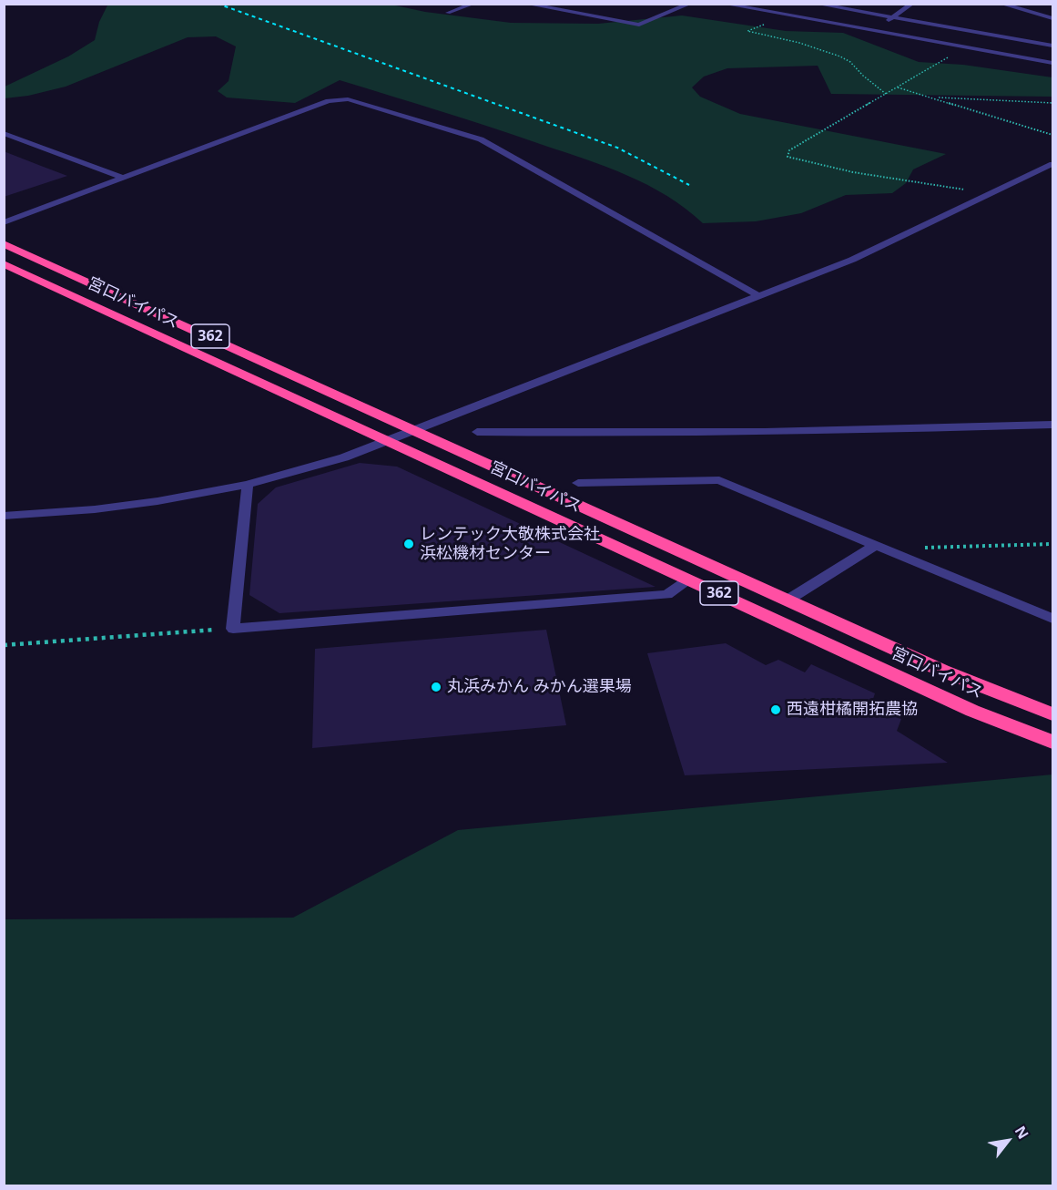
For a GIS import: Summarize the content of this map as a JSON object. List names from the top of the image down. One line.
{"streets":{"highway":["宮口バイパス","362"]},"places":["レンテック大敬株式会社 浜松機材センター","丸浜みかん みかん選果場","西遠柑橘開拓農協"],"north":"top right"}
